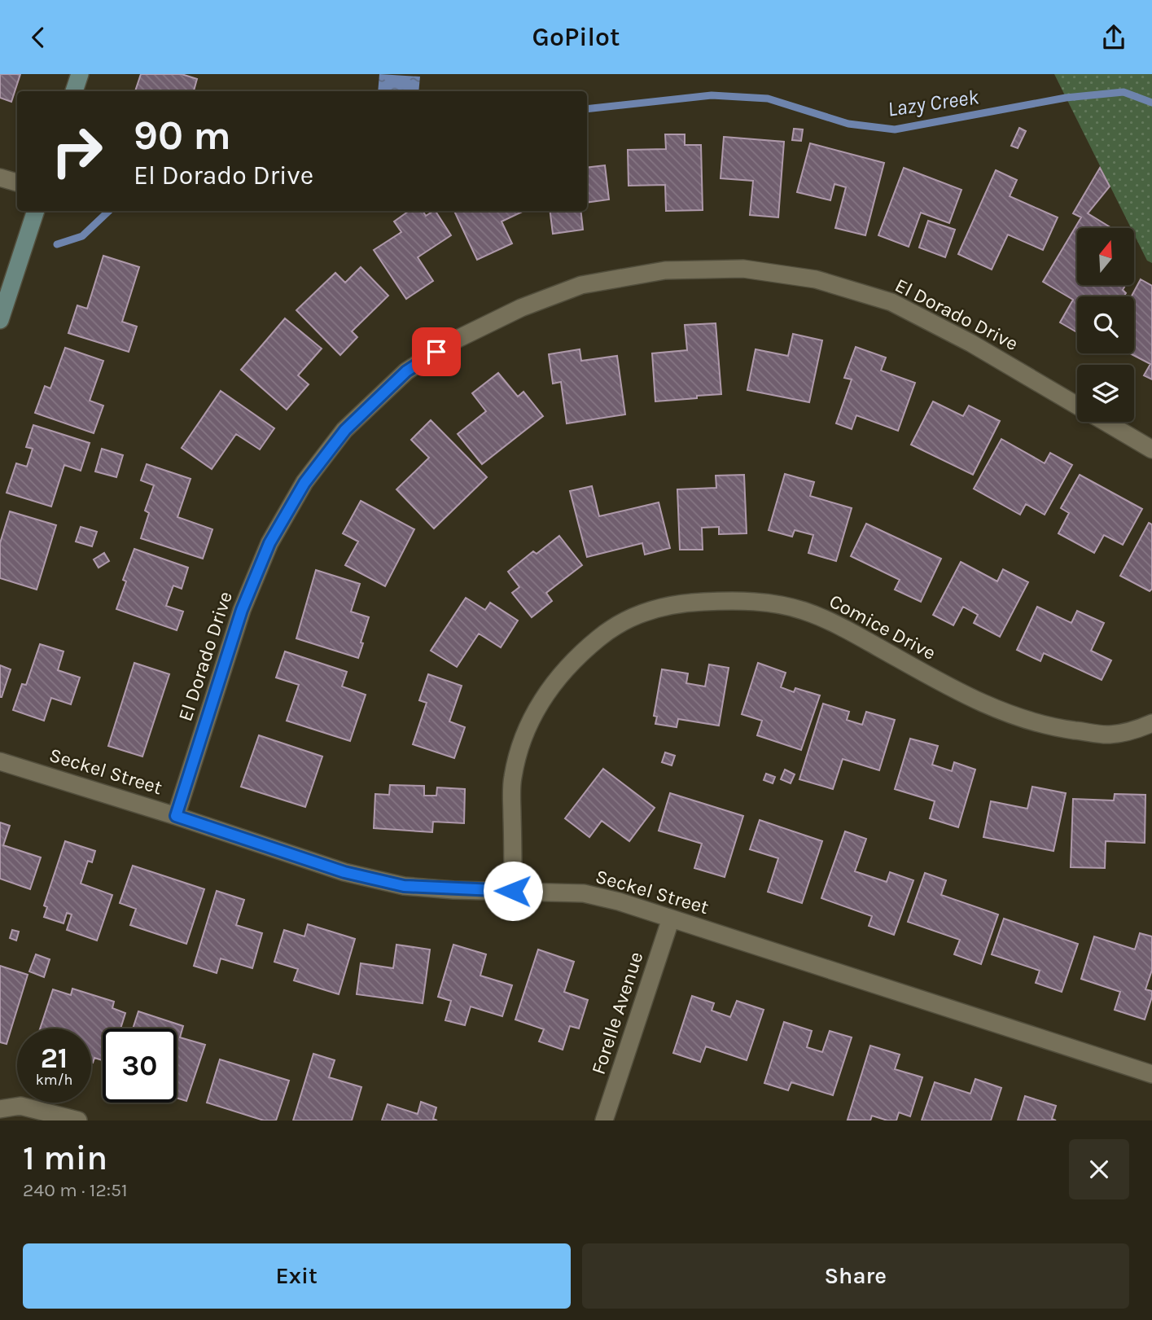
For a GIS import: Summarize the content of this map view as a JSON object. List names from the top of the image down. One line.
{"streets":{"street":["El Dorado Drive","Comice Drive","Seckel Street","Forelle Avenue"]},"crossings":[["El Dorado Drive","Seckel Street"],["Comice Drive","Seckel Street"],["Seckel Street","Forelle Avenue"]],"water":["Lazy Creek"],"north":"top","page":{"header":"GoPilot","turn":["90 m","El Dorado Drive"],"speed":"21 km/h","limit":"30","heading":["1 min","240 m · 12:51"],"buttons":["Exit","Share"]}}
